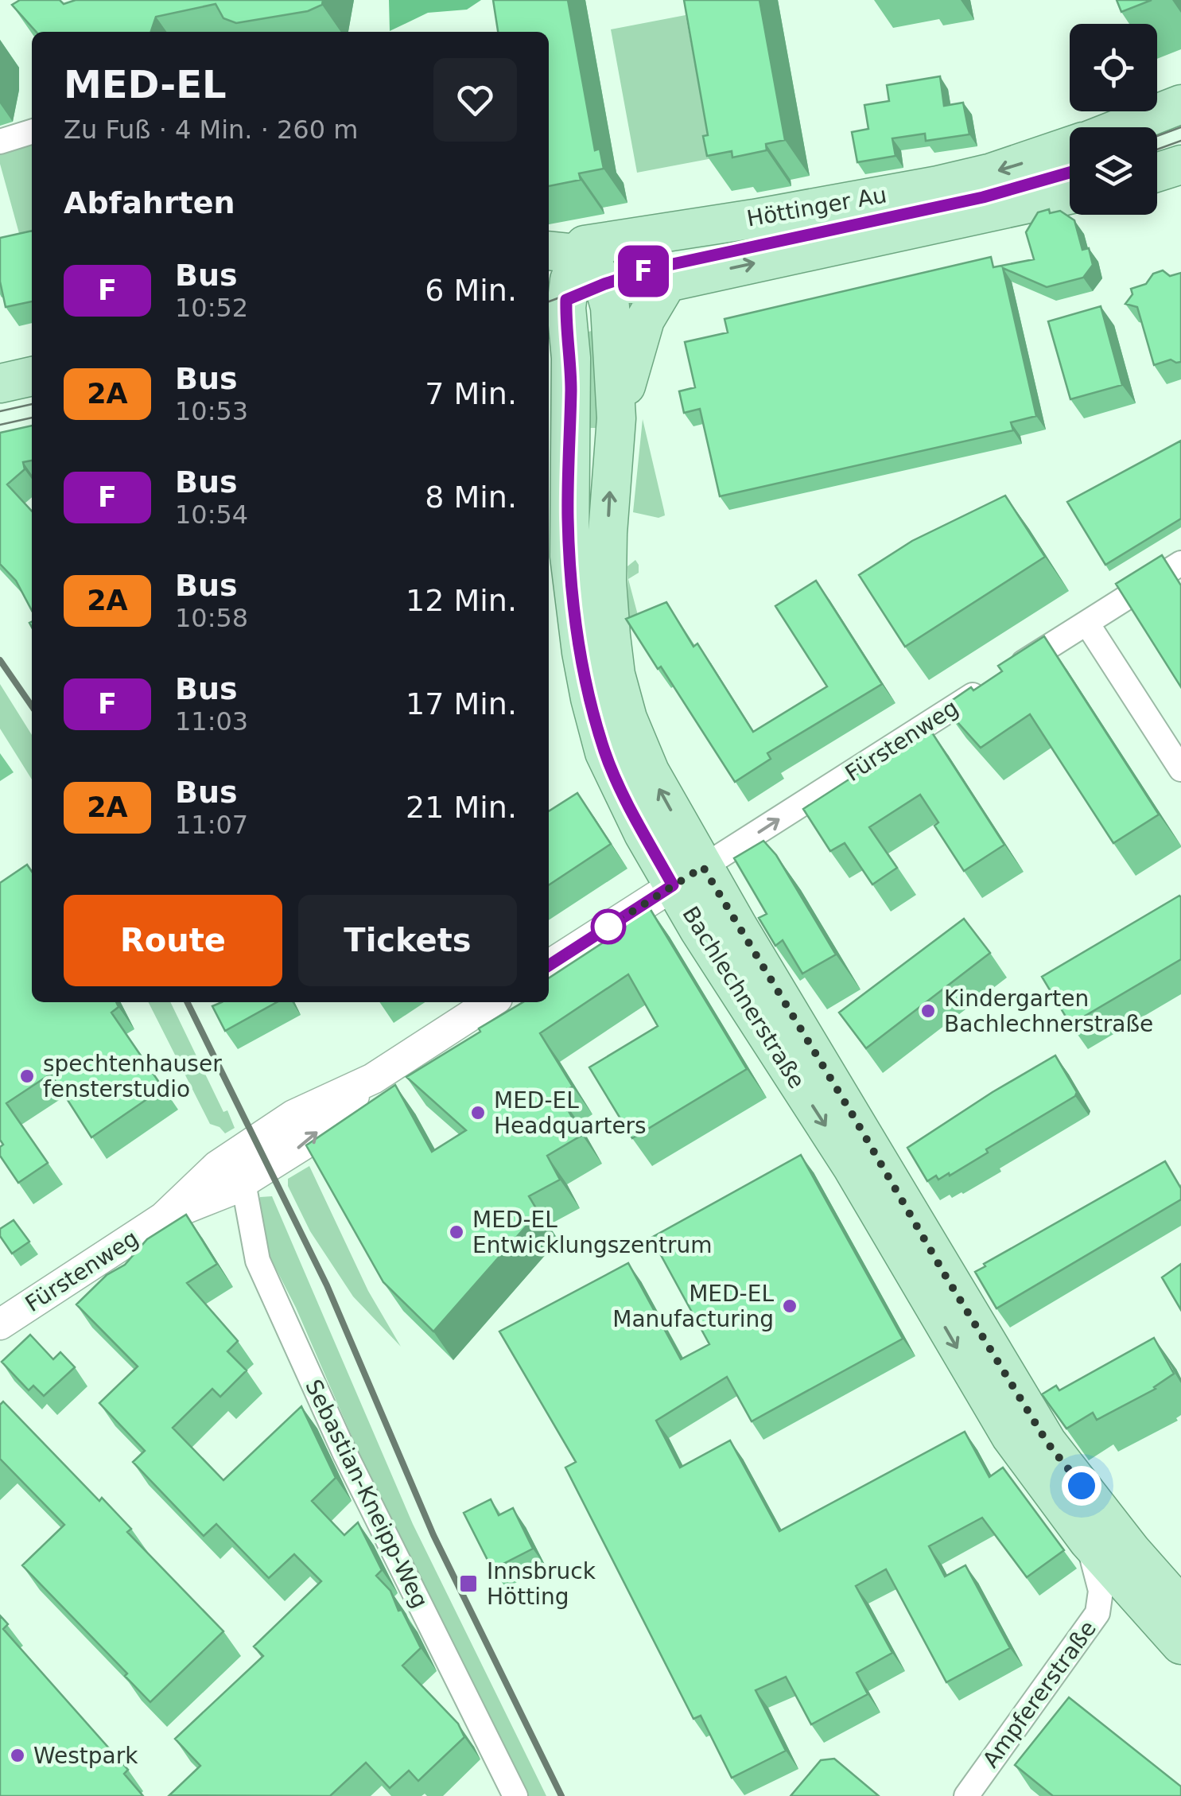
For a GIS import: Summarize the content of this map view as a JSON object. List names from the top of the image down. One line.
{"streets":{"main road":["Höttinger Au","Bachlechnerstraße"],"street":["Fürstenweg","Sebastian-Kneipp-Weg","Ampfererstraße"]},"crossings":[["Höttinger Au","Bachlechnerstraße"],["Fürstenweg","Bachlechnerstraße"],["Fürstenweg","Sebastian-Kneipp-Weg"],["Bachlechnerstraße","Ampfererstraße"]],"one_way":["Fürstenweg"],"places":{"other":["Kindergarten Bachlechnerstraße","spechtenhauser fensterstudio","MED-EL Headquarters","MED-EL Entwicklungszentrum","MED-EL Manufacturing","Westpark"],"transit":["Innsbruck Hötting"]},"lines":["bus line F"],"page":{"on_map":"F","heading":[["MED-EL","Zu Fuß · 4 Min. · 260 m"],"Abfahrten"],"list":[{"mark":"F","name":"Bus","note":"10:52","value":"6 Min."},{"mark":"2A","name":"Bus","note":"10:53","value":"7 Min."},{"mark":"F","name":"Bus","note":"10:54","value":"8 Min."},{"mark":"2A","name":"Bus","note":"10:58","value":"12 Min."},{"mark":"F","name":"Bus","note":"11:03","value":"17 Min."},{"mark":"2A","name":"Bus","note":"11:07","value":"21 Min."}],"buttons":["Route","Tickets"]}}
